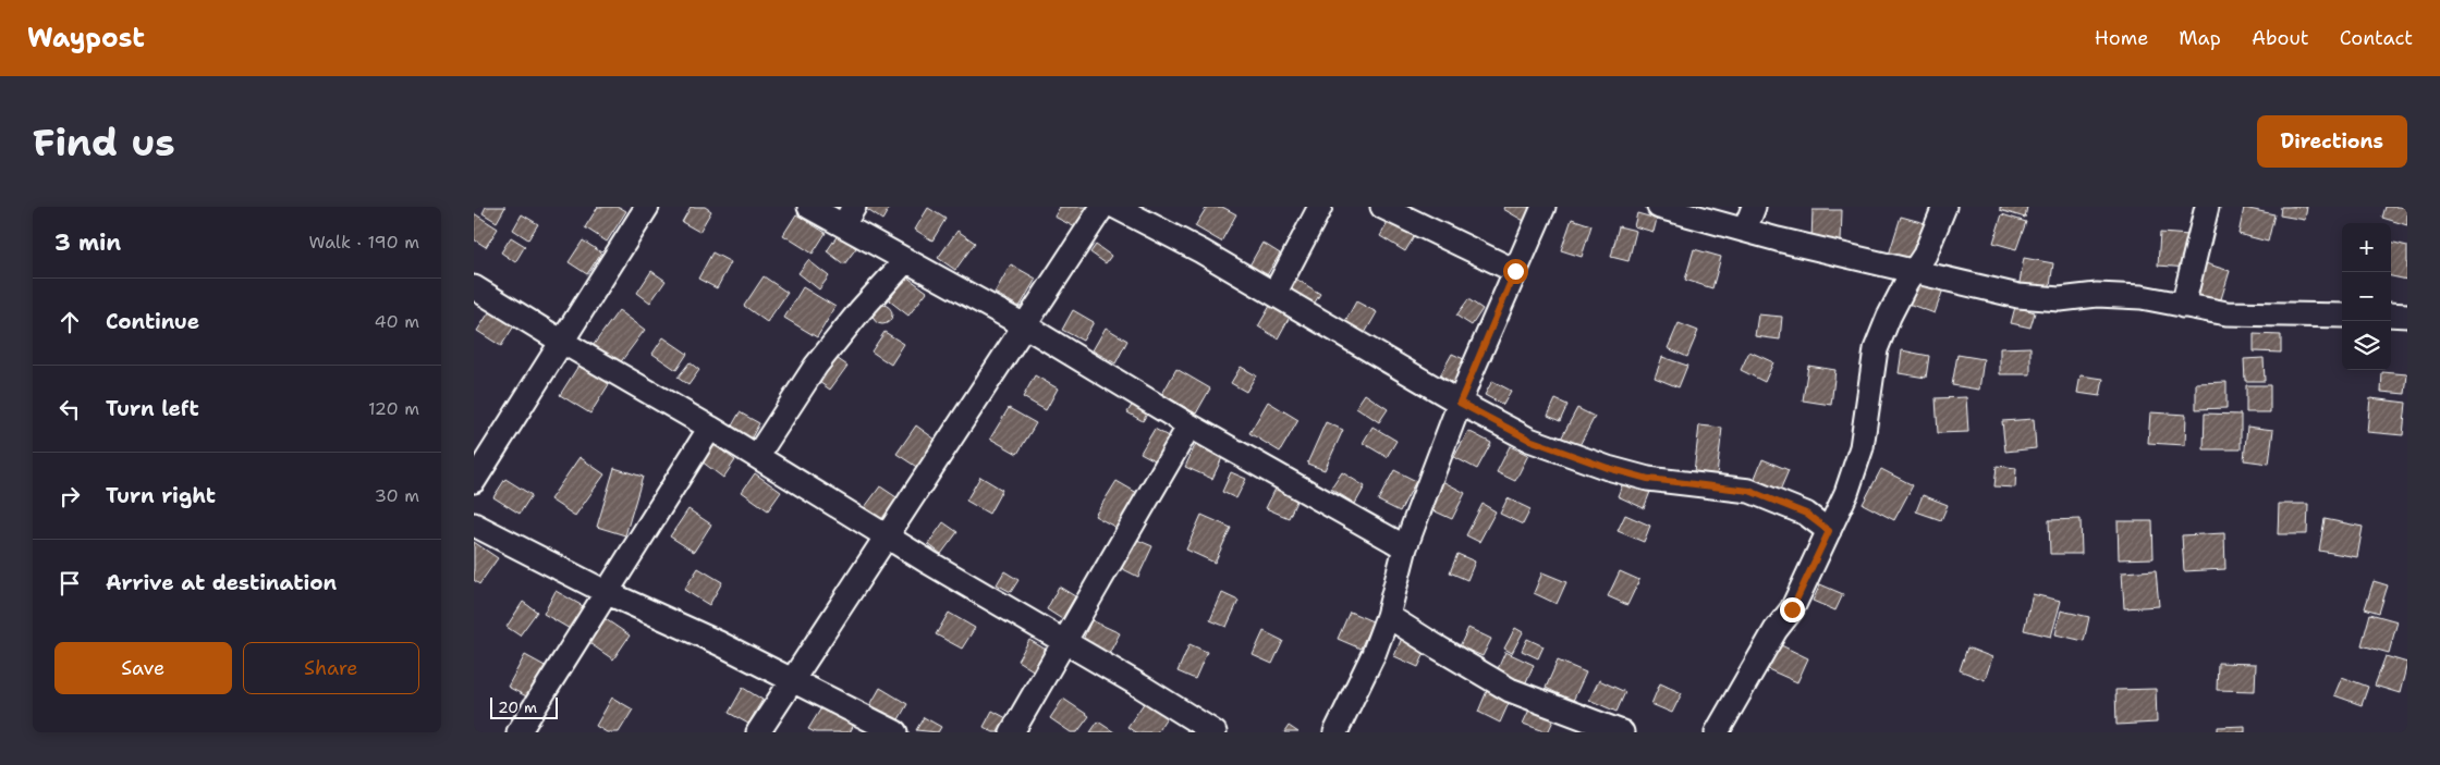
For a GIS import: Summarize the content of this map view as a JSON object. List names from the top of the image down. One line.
{"scale_bar":"20 m","page":{"header":"Waypost","nav":["Home","Map","About","Contact"],"buttons":["Directions",["Save","Share"]],"title":"Find us","heading":["3 min","Walk · 190 m"],"map_buttons":["+","−"],"list":[["Continue","40 m"],["Turn left","120 m"],["Turn right","30 m"],"Arrive at destination"],"scale":"20 m"}}
